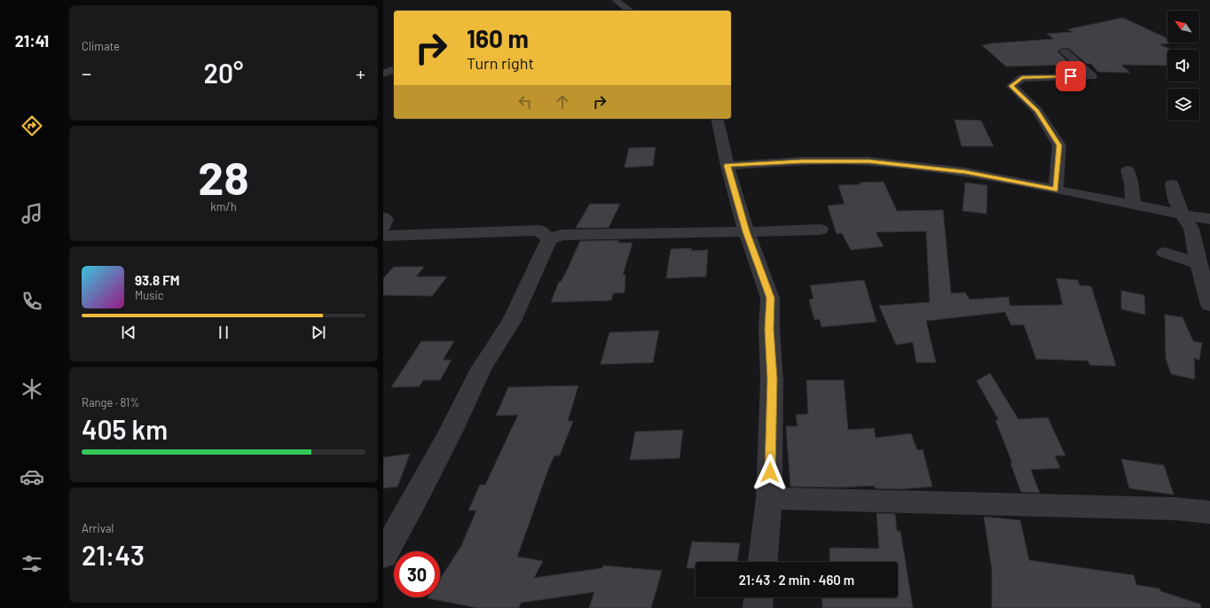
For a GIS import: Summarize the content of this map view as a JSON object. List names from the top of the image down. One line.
{"north":"top left","page":{"tabs":"21:41","tile":["Climate",["28","km/h"],["Range · 81%","405 km"],["Arrival","21:43"]],"turn":["160 m","Turn right"],"heat":["−","20°","+"],"song":["93.8 FM","Music"],"limit":"30","trip":"21:43 · 2 min · 460 m"}}
